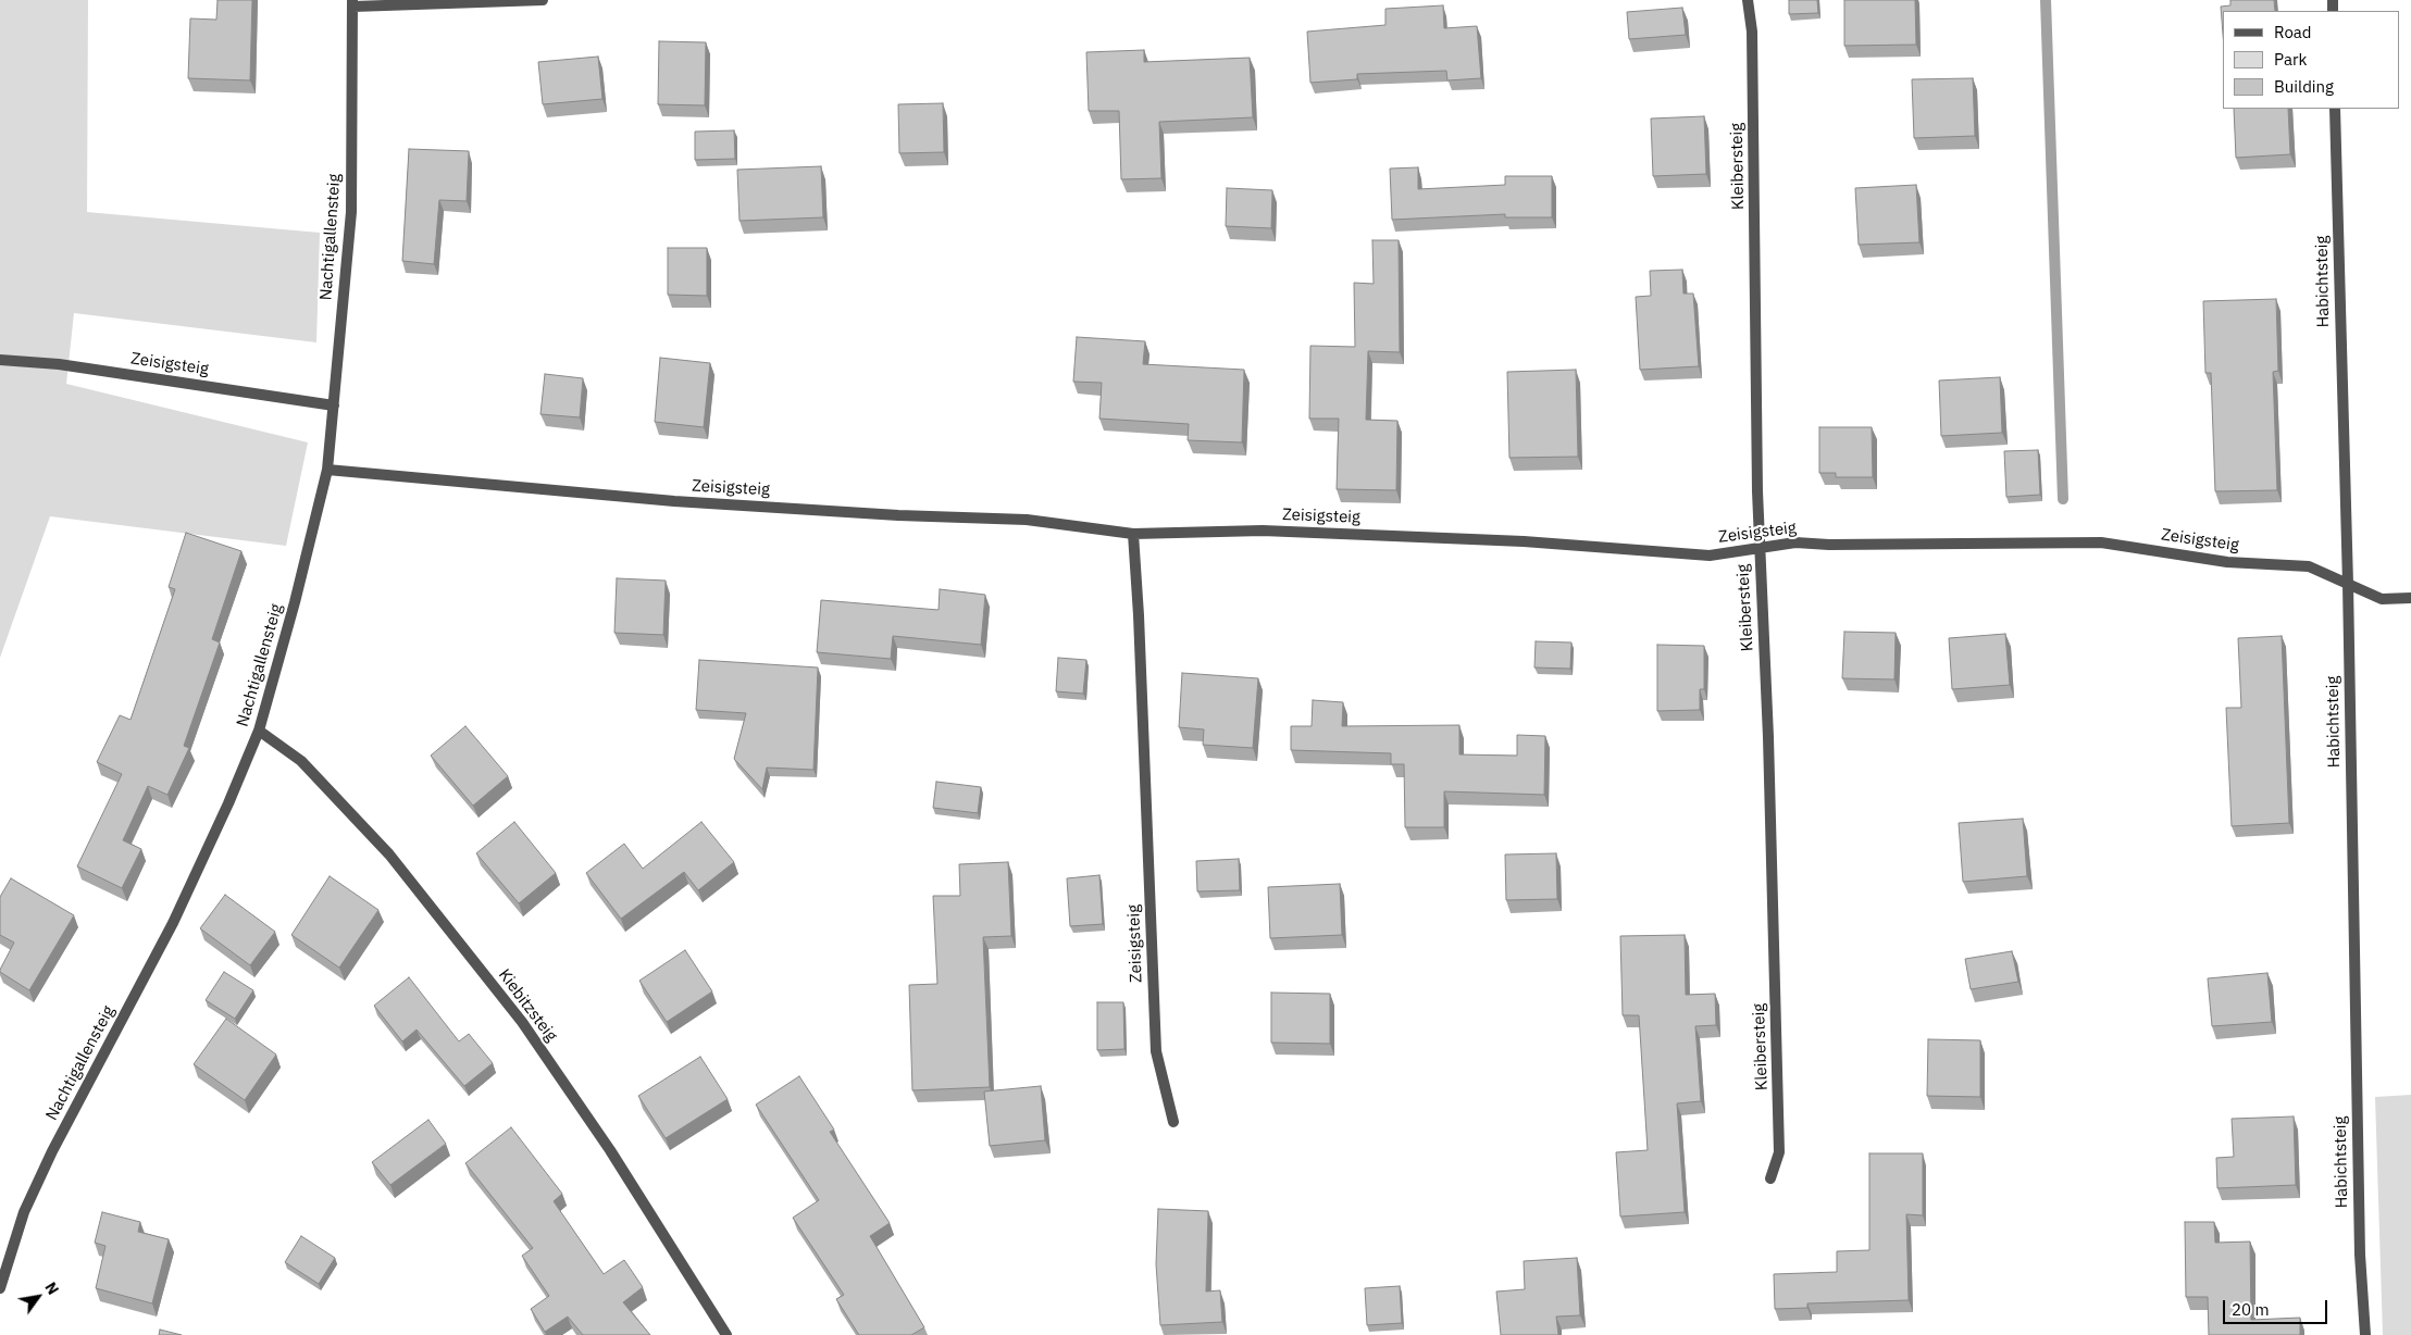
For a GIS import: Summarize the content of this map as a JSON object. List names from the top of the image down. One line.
{"streets":{"street":["Kleibersteig","Nachtigallensteig","Habichtsteig","Zeisigsteig","Kiebitzsteig"]},"crossings":[["Kleibersteig","Zeisigsteig"],["Nachtigallensteig","Zeisigsteig"],["Nachtigallensteig","Kiebitzsteig"],["Habichtsteig","Zeisigsteig"]],"legend":["Road","Park","Building"],"scale_bar":"20 m","north":"top right"}
